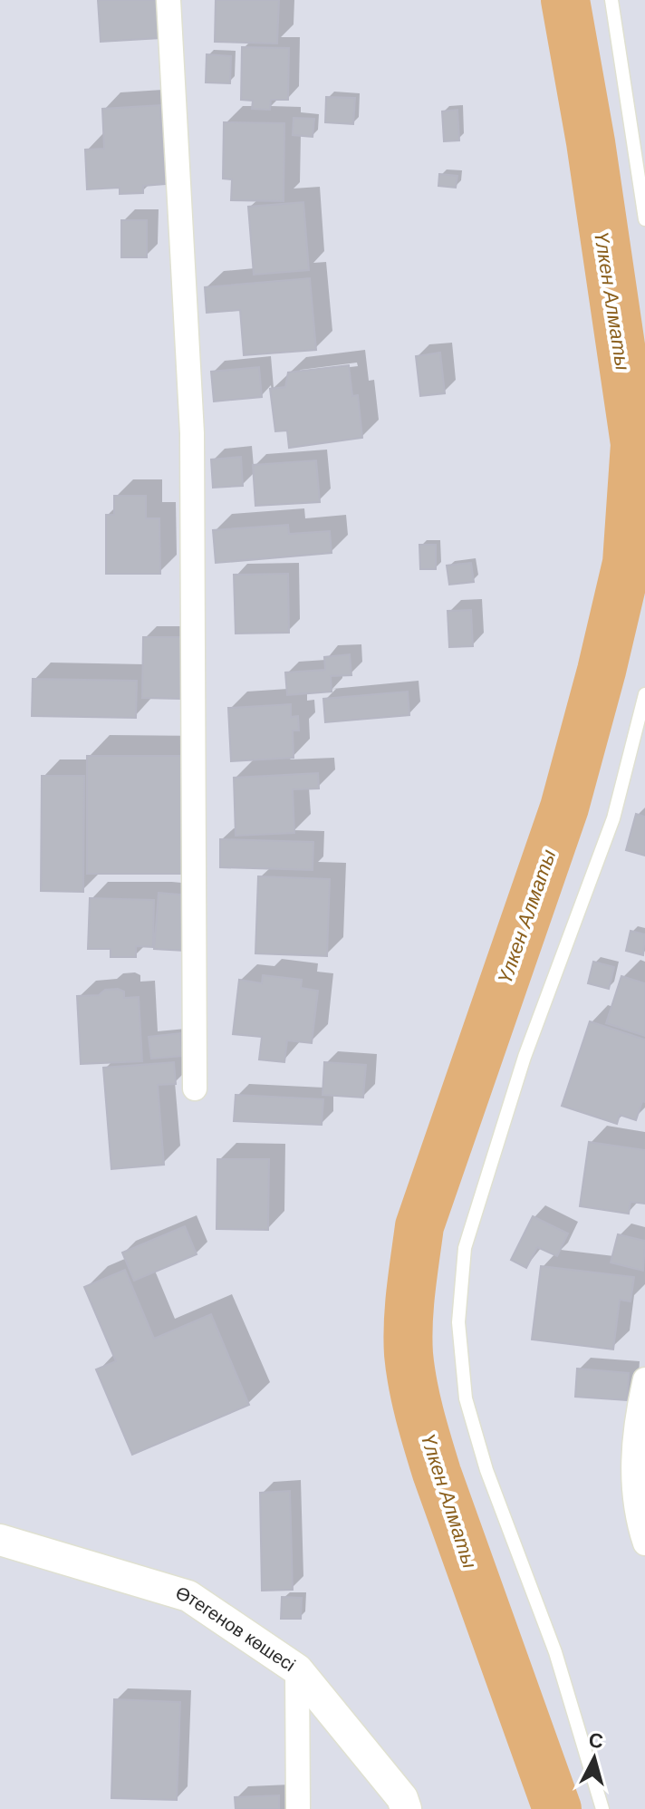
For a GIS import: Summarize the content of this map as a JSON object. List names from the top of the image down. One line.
{"streets":{"street":["Өтегенов көшесі"]},"water":["Үлкен Алматы"],"north":"top"}
